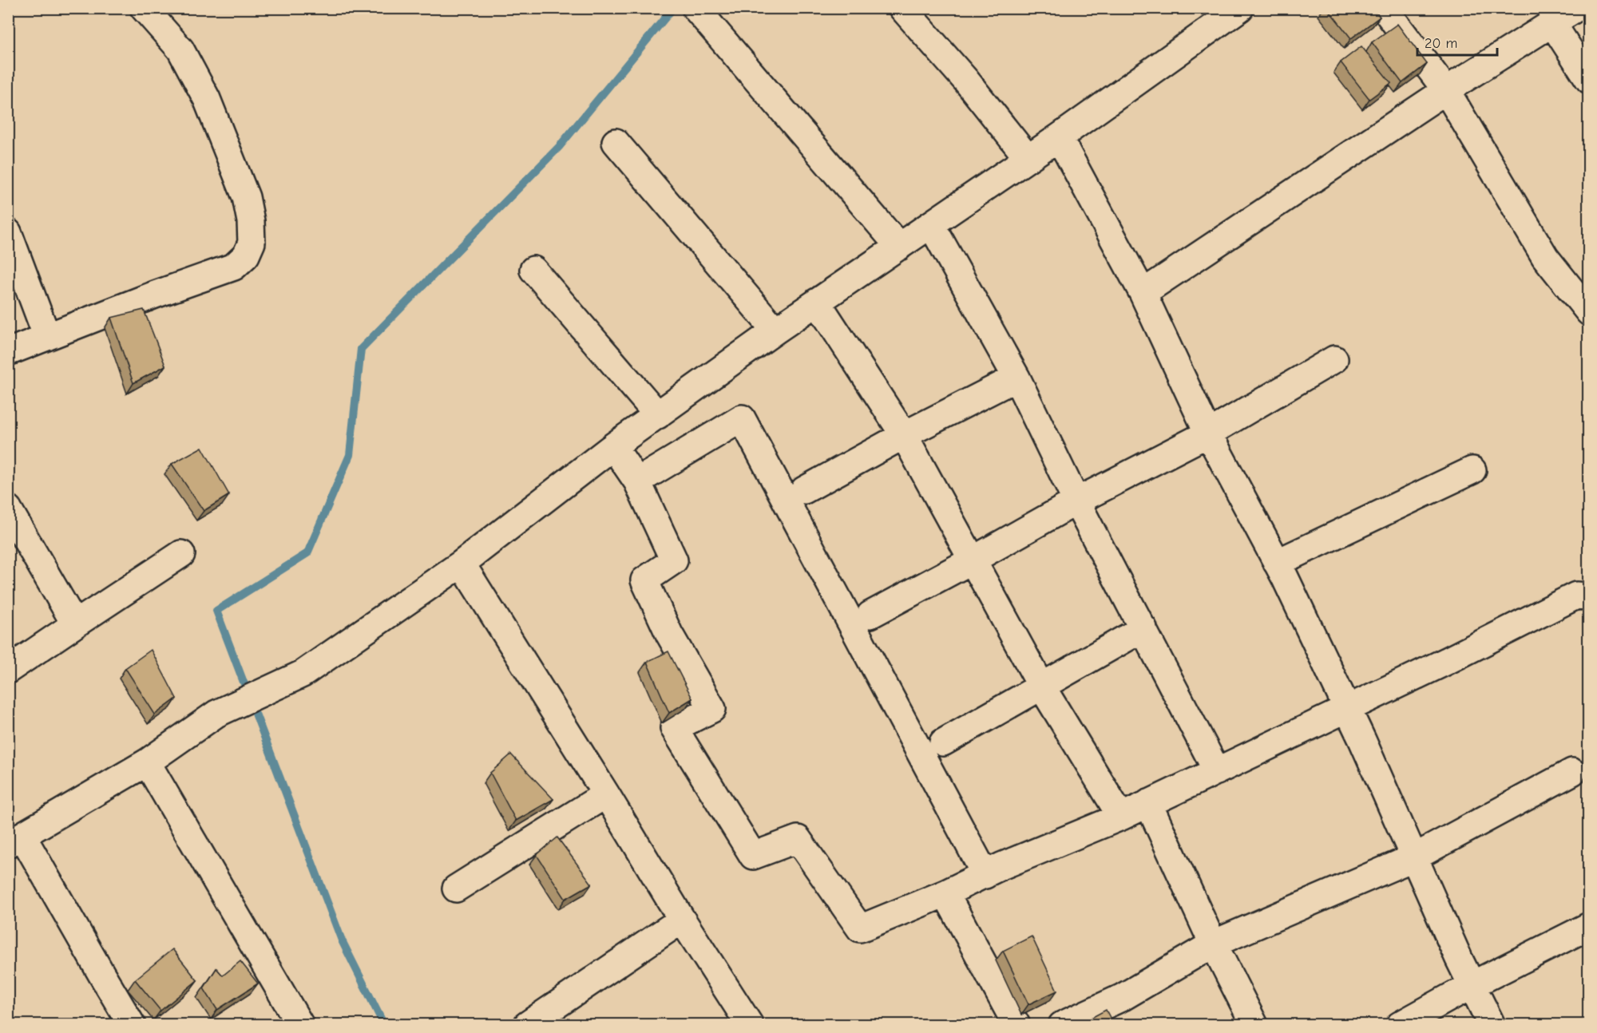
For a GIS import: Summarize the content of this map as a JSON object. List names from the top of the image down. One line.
{"scale_bar":"20 m"}
